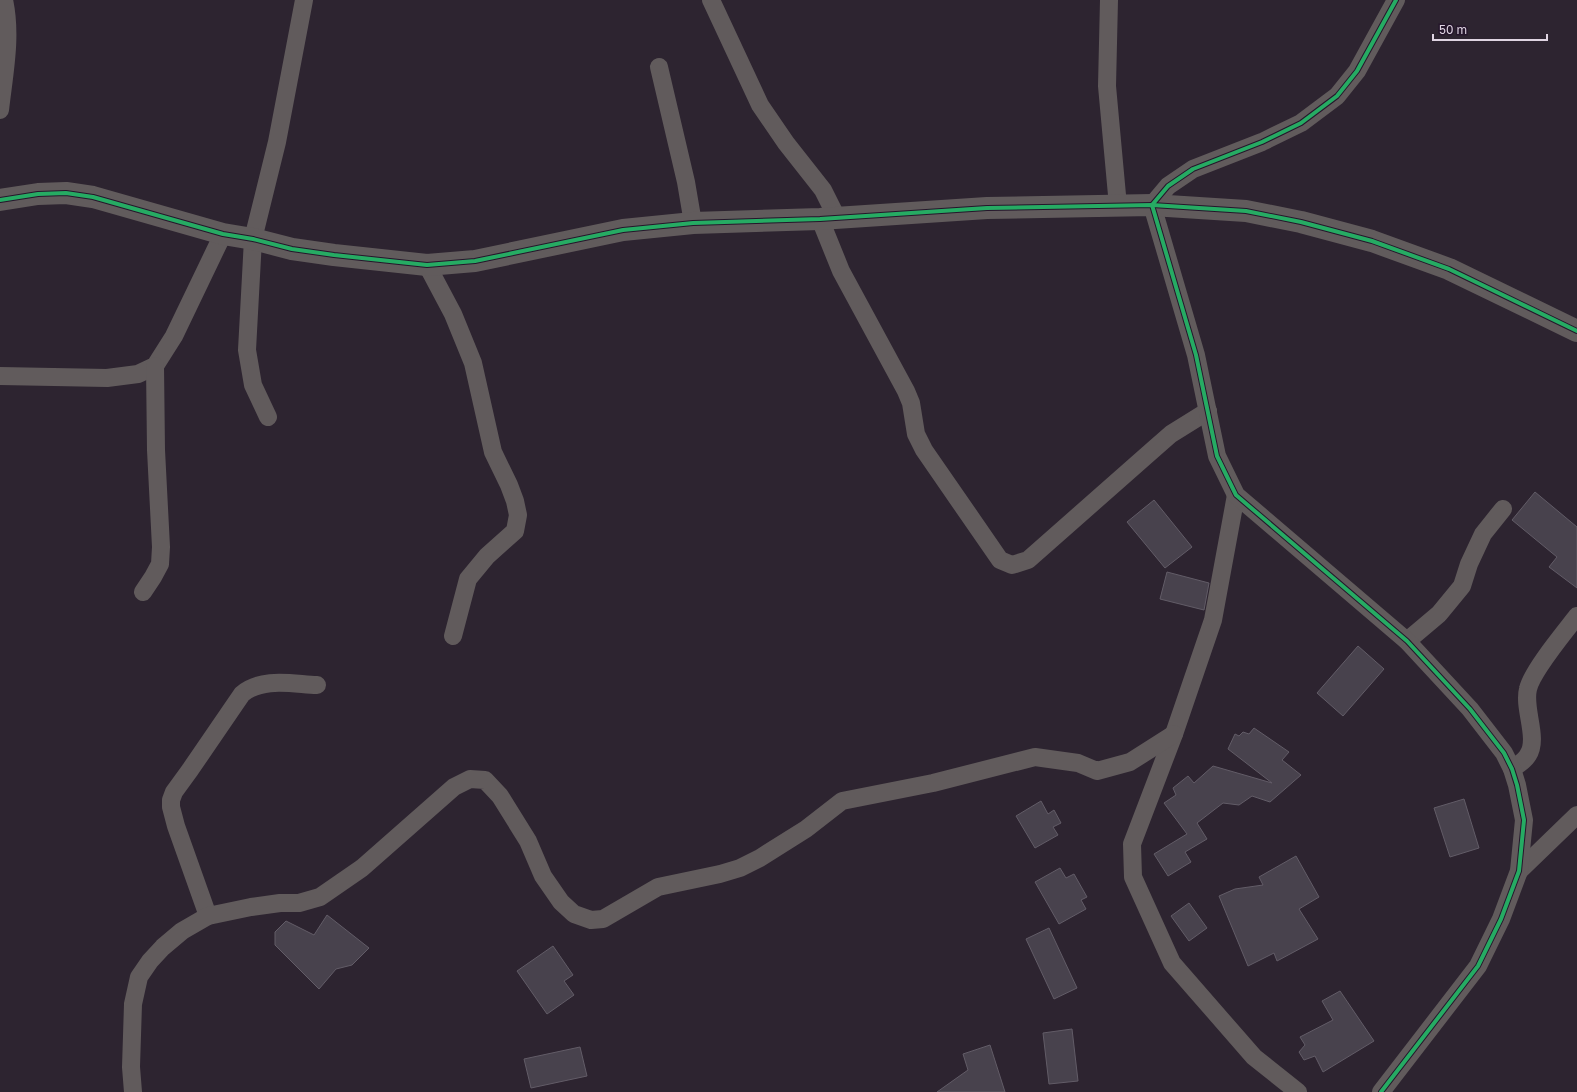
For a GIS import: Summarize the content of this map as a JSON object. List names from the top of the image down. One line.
{"scale_bar":"50 m"}
